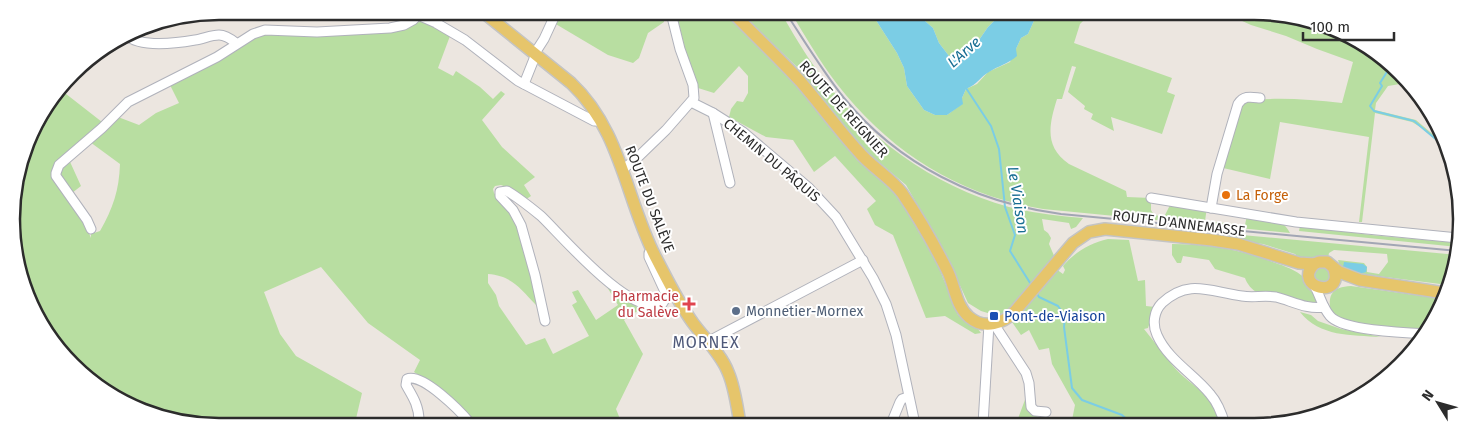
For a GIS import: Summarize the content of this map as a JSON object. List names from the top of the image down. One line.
{"streets":{"main road":["ROUTE DE REIGNIER","ROUTE DU SALÈVE","ROUTE D'ANNEMASSE"],"street":["CHEMIN DU PÂQUIS"]},"crossings":[["ROUTE DE REIGNIER","ROUTE D'ANNEMASSE"]],"districts":["MORNEX"],"water":["L'Arve","Le Viaison"],"places":{"other":["La Forge","Monnetier-Mornex"],"health":["Pharmacie du Salève"],"transit":["Pont-de-Viaison"]},"scale_bar":"100 m","north":"top left"}
